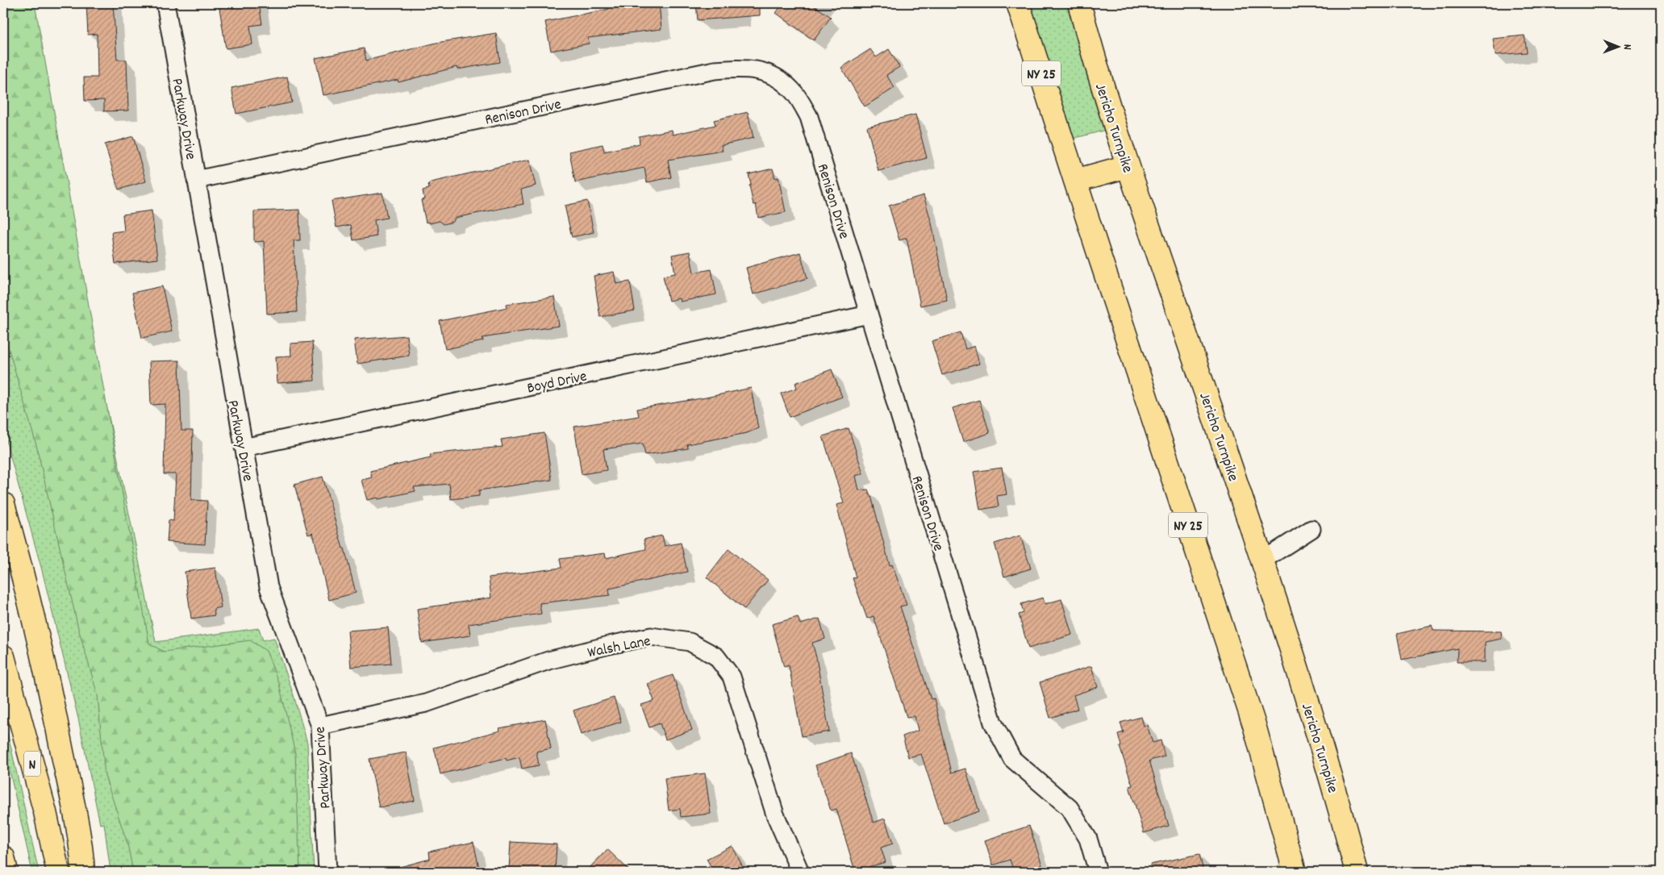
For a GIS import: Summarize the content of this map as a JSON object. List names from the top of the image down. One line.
{"streets":{"main road":["NY 25","Jericho Turnpike","N"],"street":["Renison Drive","Parkway Drive","Boyd Drive","Walsh Lane"]},"crossings":[["Renison Drive","Parkway Drive"],["Renison Drive","Boyd Drive"],["Parkway Drive","Boyd Drive"],["Parkway Drive","Walsh Lane"]],"north":"right"}
